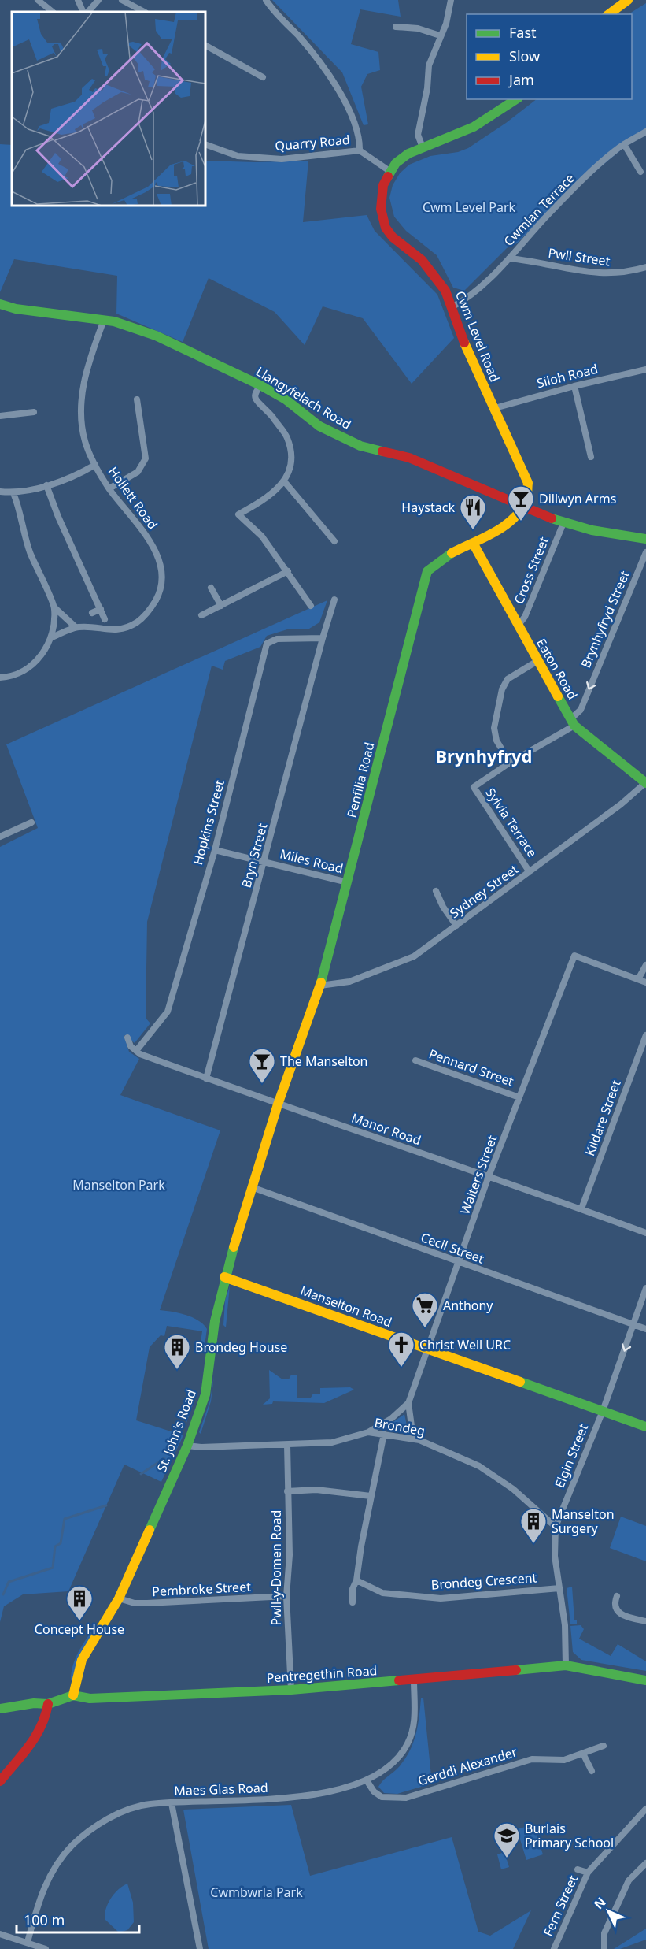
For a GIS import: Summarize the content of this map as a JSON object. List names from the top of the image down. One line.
{"streets":{"street":["Quarry Road","Cwmlan Terrace","Pwll Street","Cwm Level Road","Siloh Road","Llangyfelach Road","Hollett Road","Cross Street","Brynhyfryd Street","Eaton Road","Penfilia Road","Hopkins Street","Sylvia Terrace","Bryn Street","Miles Road","Sydney Street","Pennard Street","Kildare Street","Manor Road","Walters Street","Cecil Street","Manselton Road","Brondeg","St. John's Road","Elgin Street","Pwll-y-Domen Road","Brondeg Crescent","Pembroke Street","Pentregethin Road","Gerddi Alexander","Maes Glas Road","Fern Street"]},"crossings":[["Quarry Road","Cwm Level Road"],["Cwmlan Terrace","Pwll Street"],["Cwmlan Terrace","Cwm Level Road"],["Cwm Level Road","Siloh Road"],["Cwm Level Road","Llangyfelach Road"],["Cwm Level Road","Penfilia Road"],["Llangyfelach Road","Hollett Road"],["Llangyfelach Road","Cross Street"],["Llangyfelach Road","Penfilia Road"],["Cross Street","Eaton Road"],["Brynhyfryd Street","Eaton Road"],["Eaton Road","Penfilia Road"],["Eaton Road","Sydney Street"],["Penfilia Road","Miles Road"],["Penfilia Road","Sydney Street"],["Penfilia Road","Manor Road"],["Penfilia Road","St. John's Road"],["Hopkins Street","Bryn Street"],["Hopkins Street","Miles Road"],["Hopkins Street","Manor Road"],["Sylvia Terrace","Sydney Street"],["Bryn Street","Miles Road"],["Bryn Street","Manor Road"],["Pennard Street","Walters Street"],["Kildare Street","Manor Road"],["Manor Road","Walters Street"],["Manor Road","St. John's Road"],["Walters Street","Cecil Street"],["Walters Street","Manselton Road"],["Walters Street","Brondeg"],["Cecil Street","St. John's Road"],["Cecil Street","Elgin Street"],["Manselton Road","St. John's Road"],["Manselton Road","Elgin Street"],["Brondeg","St. John's Road"],["Brondeg","Elgin Street"],["Brondeg","Pwll-y-Domen Road"],["St. John's Road","Pembroke Street"],["St. John's Road","Pentregethin Road"],["Elgin Street","Brondeg Crescent"],["Elgin Street","Pentregethin Road"],["Pwll-y-Domen Road","Pembroke Street"],["Pwll-y-Domen Road","Pentregethin Road"],["Pentregethin Road","Maes Glas Road"],["Gerddi Alexander","Maes Glas Road"]],"one_way":["Brynhyfryd Street"],"districts":["Brynhyfryd"],"parks":["Cwm Level Park","Manselton Park","Cwmbwrla Park"],"places":{"bar":["Dillwyn Arms","The Manselton"],"restaurant":["Haystack"],"supermarket":["Anthony"],"church":["Christ Well URC"],"building":["Brondeg House","Manselton Surgery","Concept House"],"school or university":["Burlais Primary School"]},"legend":["Fast","Slow","Jam"],"scale_bar":"100 m","north":"top left"}
